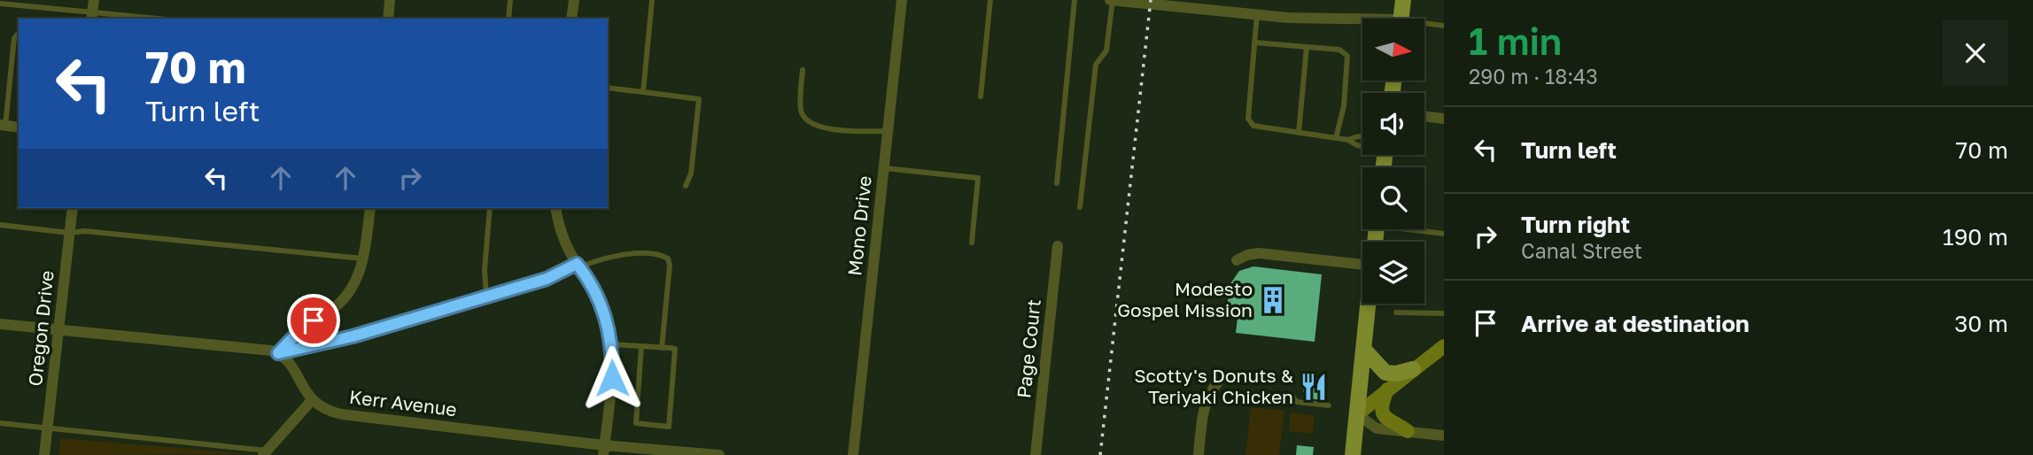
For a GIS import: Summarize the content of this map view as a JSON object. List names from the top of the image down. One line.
{"streets":{"street":["Mono Drive","Oregon Drive","Page Court","Kerr Avenue"]},"places":{"building":["Modesto Gospel Mission"],"restaurant":["Scotty's Donuts & Teriyaki Chicken"]},"north":"right","page":{"heading":["1 min","290 m · 18:43"],"turn":["70 m","Turn left"],"list":[{"name":"Turn left","value":"70 m"},{"name":"Turn right","note":"Canal Street","value":"190 m"},{"name":"Arrive at destination","value":"30 m"}]}}
